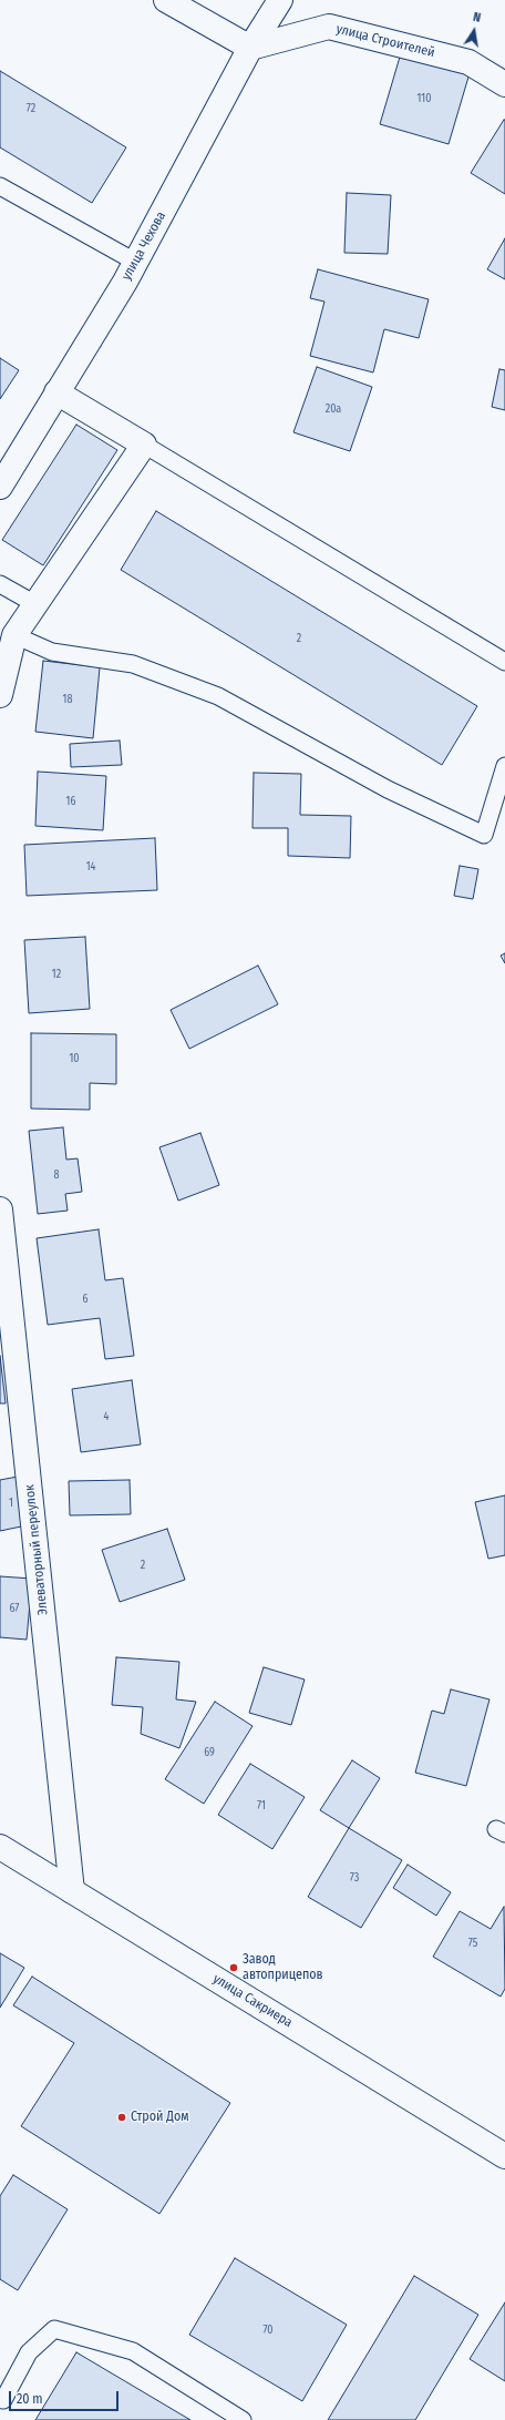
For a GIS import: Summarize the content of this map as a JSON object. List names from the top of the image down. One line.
{"streets":{"street":["улица Строителей","улица Чехова","Элеваторный переулок","улица Сакриера"]},"crossings":[["улица Строителей","улица Чехова"],["Элеваторный переулок","улица Сакриера"]],"places":["Завод автоприцепов","Строй Дом"],"house_numbers":["110","72","20а","2","18","16","14","12","10","8","6","4","1","2","67","69","71","73","75","70"],"scale_bar":"20 m","north":"top"}
